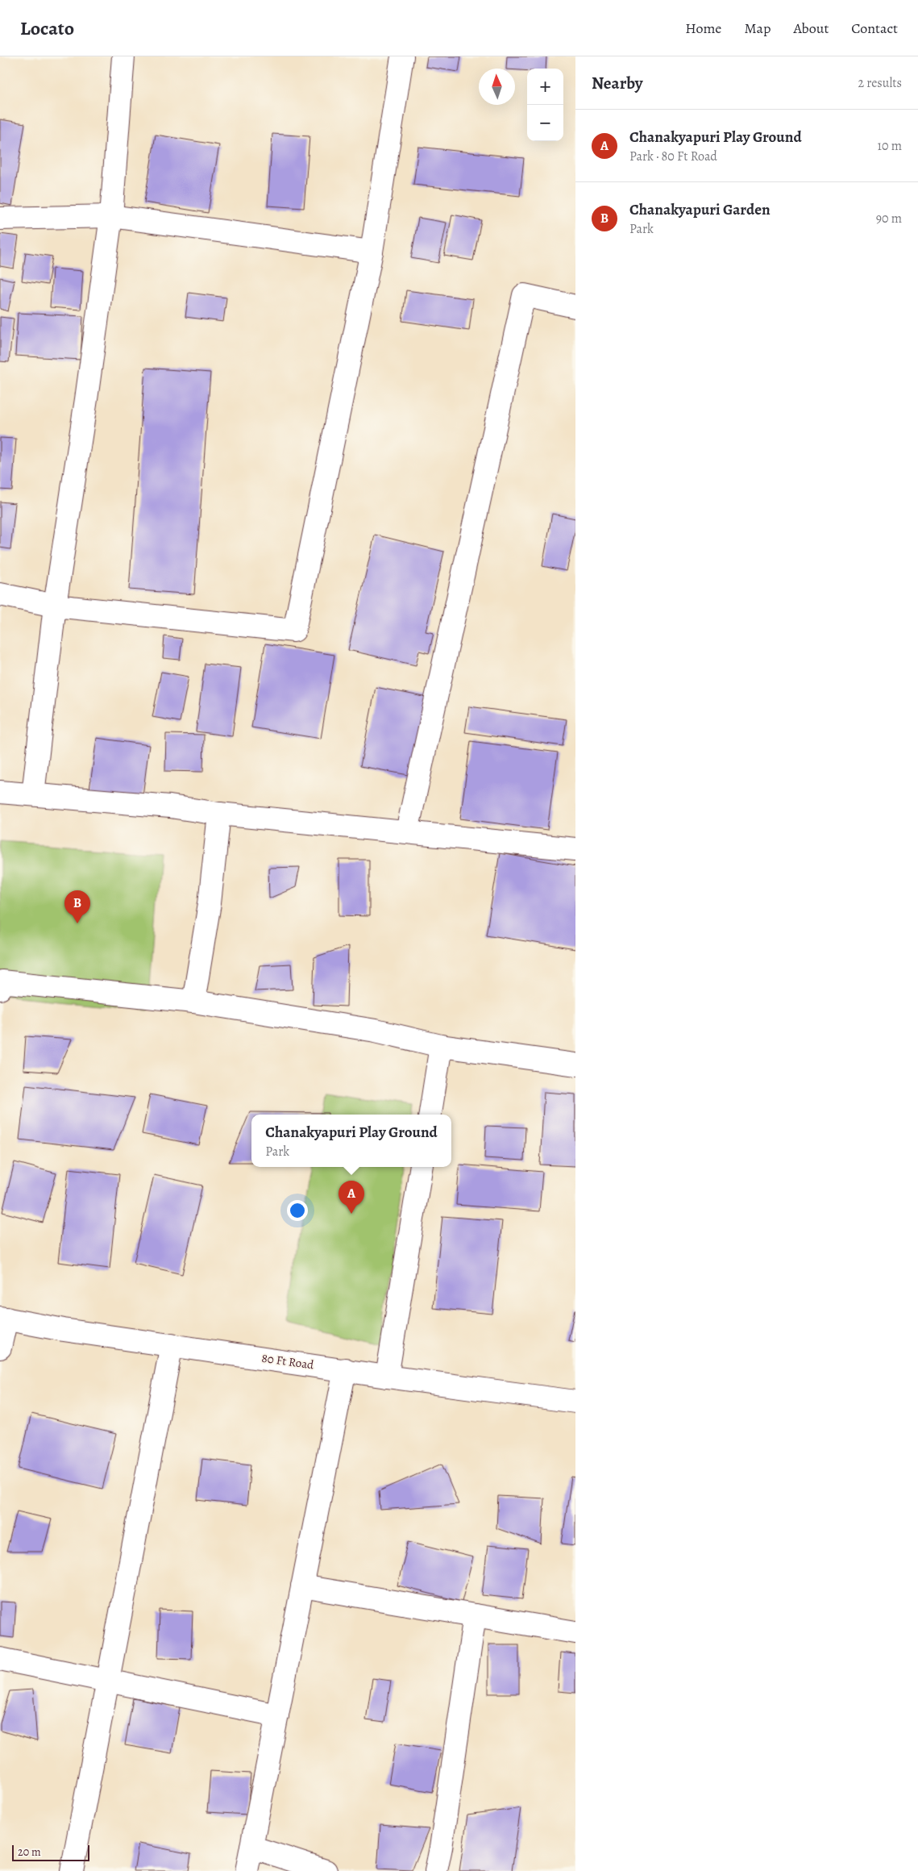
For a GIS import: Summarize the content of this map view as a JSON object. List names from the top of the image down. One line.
{"streets":{"street":["80 Ft Road"]},"scale_bar":"20 m","north":"top","page":{"header":"Locato","nav":["Home","Map","About","Contact"],"heading":["Nearby","2 results"],"map_buttons":["+","−"],"list":[{"mark":"A","name":"Chanakyapuri Play Ground","note":"Park · 80 Ft Road","value":"10 m"},{"mark":"B","name":"Chanakyapuri Garden","note":"Park","value":"90 m"}],"pins":["B","A"],"popup":["Chanakyapuri Play Ground","Park"],"scale":"20 m"}}
